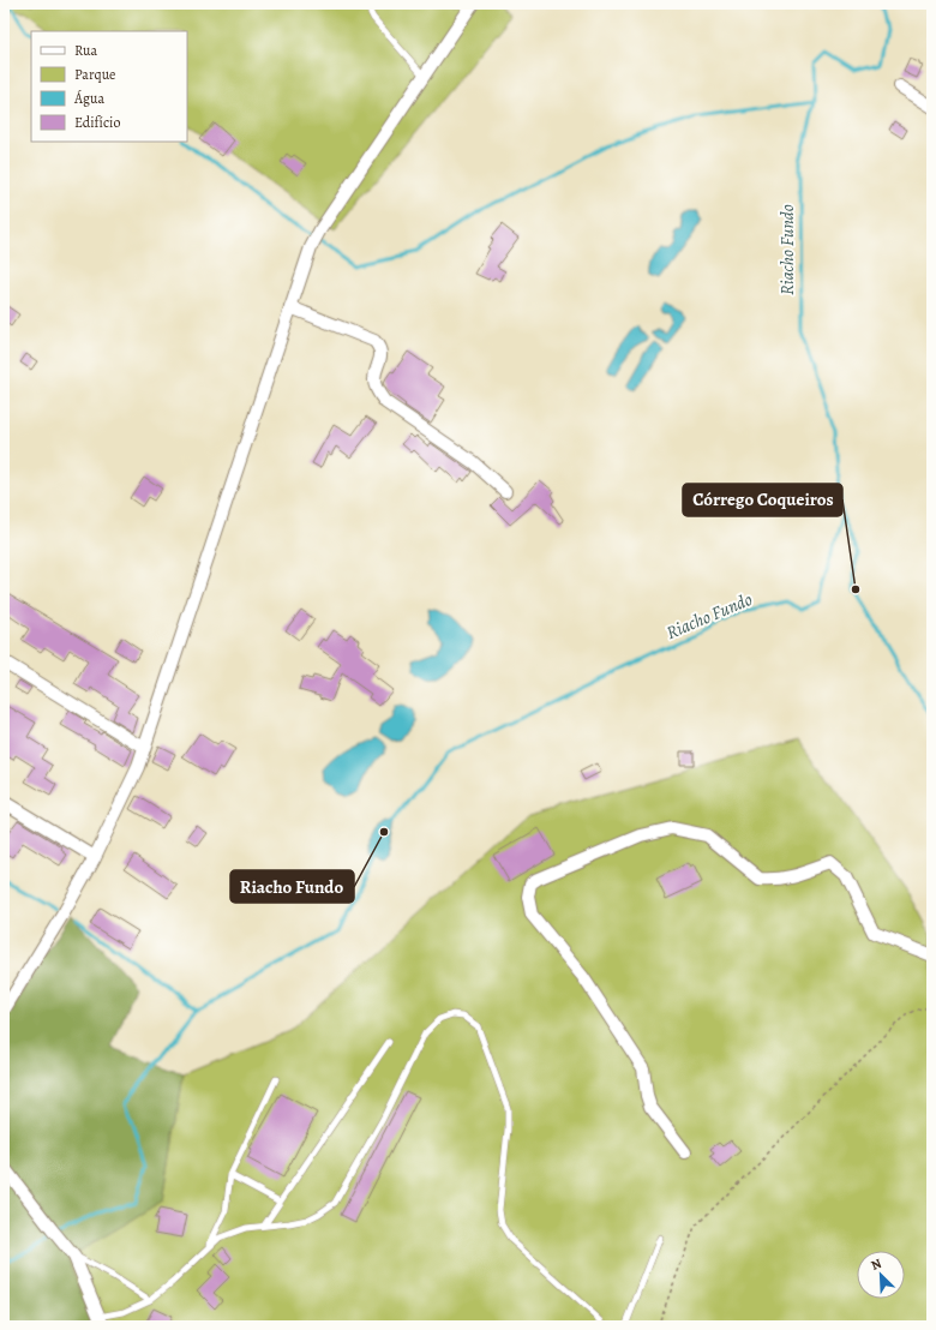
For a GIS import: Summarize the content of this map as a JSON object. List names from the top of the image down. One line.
{"water":["Riacho Fundo"],"places":["Córrego Coqueiros","Riacho Fundo"],"legend":["Rua","Parque","Água","Edifício"],"north":"top left"}
